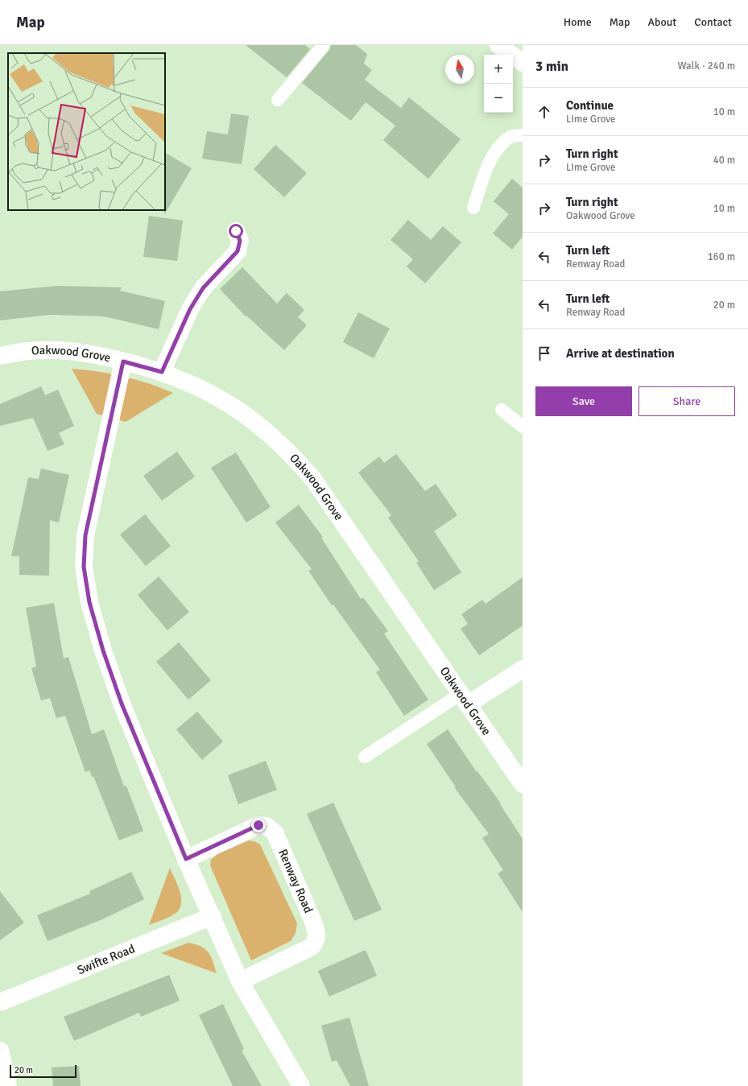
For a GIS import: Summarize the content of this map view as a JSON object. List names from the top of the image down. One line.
{"streets":{"street":["Oakwood Grove","Renway Road","Swifte Road"]},"scale_bar":"20 m","north":"top","page":{"header":"Map","nav":["Home","Map","About","Contact"],"heading":["3 min","Walk · 240 m"],"map_buttons":["+","−"],"list":[["Continue","Lime Grove","10 m"],["Turn right","Lime Grove","40 m"],["Turn right","Oakwood Grove","10 m"],["Turn left","Renway Road","160 m"],["Turn left","Renway Road","20 m"],"Arrive at destination"],"buttons":["Save","Share"],"scale":"20 m"}}
